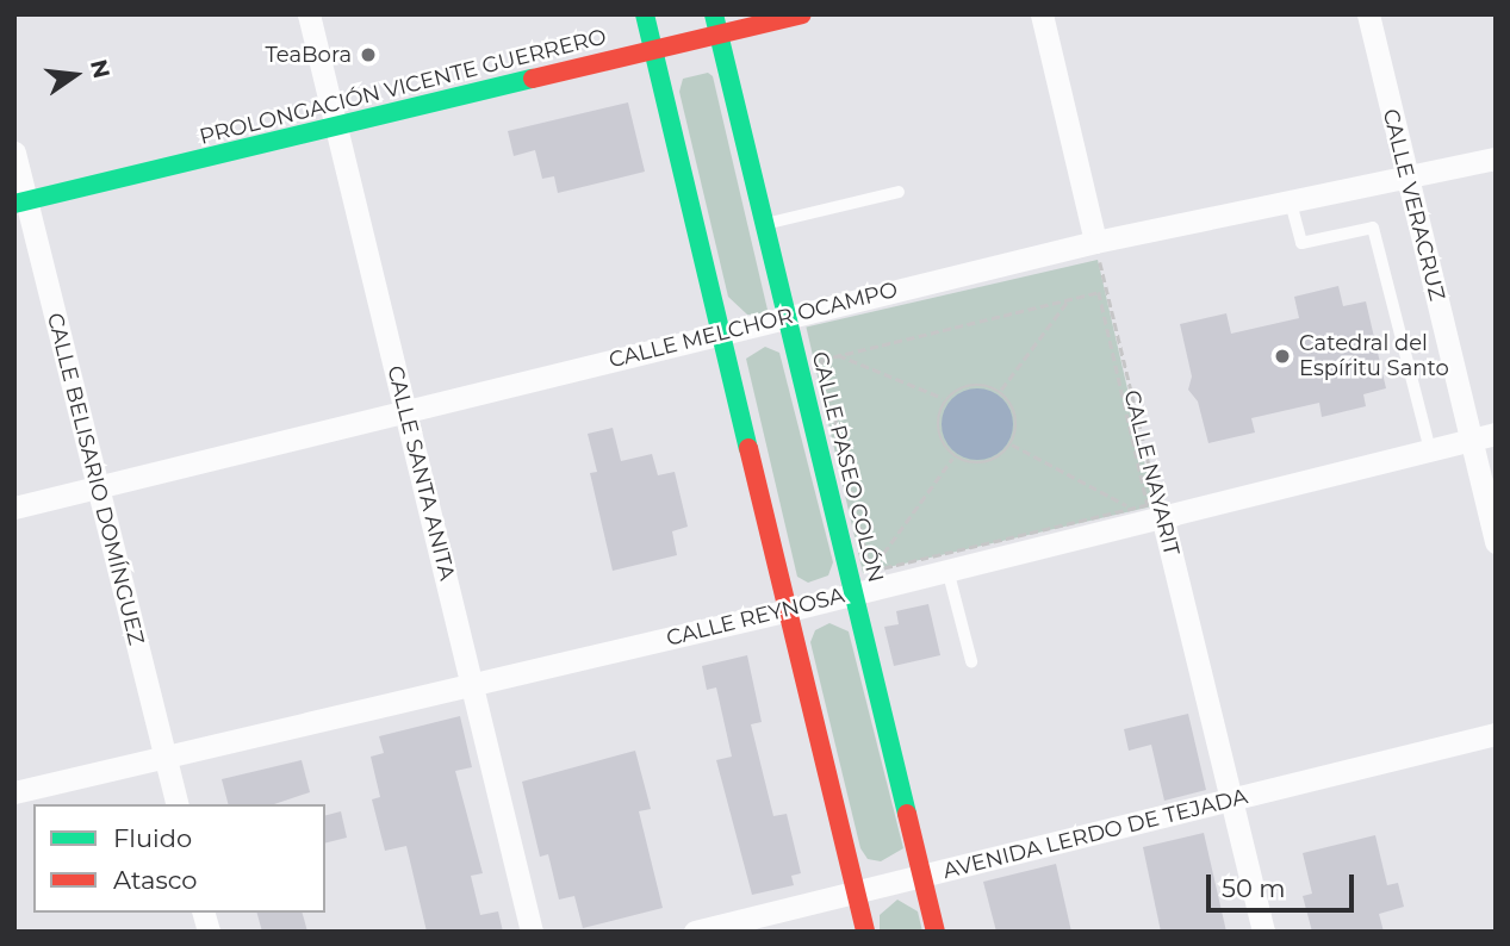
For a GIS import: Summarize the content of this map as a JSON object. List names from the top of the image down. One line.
{"streets":{"main road":["PROLONGACIÓN VICENTE GUERRERO","CALLE PASEO COLÓN"],"street":["CALLE VERACRUZ","CALLE MELCHOR OCAMPO","CALLE SANTA ANITA","CALLE NAYARIT","CALLE BELISARIO DOMÍNGUEZ","CALLE REYNOSA","AVENIDA LERDO DE TEJADA"]},"crossings":[["PROLONGACIÓN VICENTE GUERRERO","CALLE PASEO COLÓN"],["PROLONGACIÓN VICENTE GUERRERO","CALLE SANTA ANITA"],["PROLONGACIÓN VICENTE GUERRERO","CALLE BELISARIO DOMÍNGUEZ"],["CALLE VERACRUZ","CALLE MELCHOR OCAMPO"],["CALLE VERACRUZ","CALLE REYNOSA"],["CALLE MELCHOR OCAMPO","CALLE PASEO COLÓN"],["CALLE MELCHOR OCAMPO","CALLE SANTA ANITA"],["CALLE MELCHOR OCAMPO","CALLE NAYARIT"],["CALLE MELCHOR OCAMPO","CALLE BELISARIO DOMÍNGUEZ"],["CALLE PASEO COLÓN","CALLE REYNOSA"],["CALLE PASEO COLÓN","AVENIDA LERDO DE TEJADA"],["CALLE SANTA ANITA","CALLE REYNOSA"],["CALLE NAYARIT","CALLE REYNOSA"],["CALLE NAYARIT","AVENIDA LERDO DE TEJADA"],["CALLE BELISARIO DOMÍNGUEZ","CALLE REYNOSA"]],"places":["TeaBora","Catedral del Espíritu Santo"],"legend":["Fluido","Atasco"],"scale_bar":"50 m","north":"right"}
